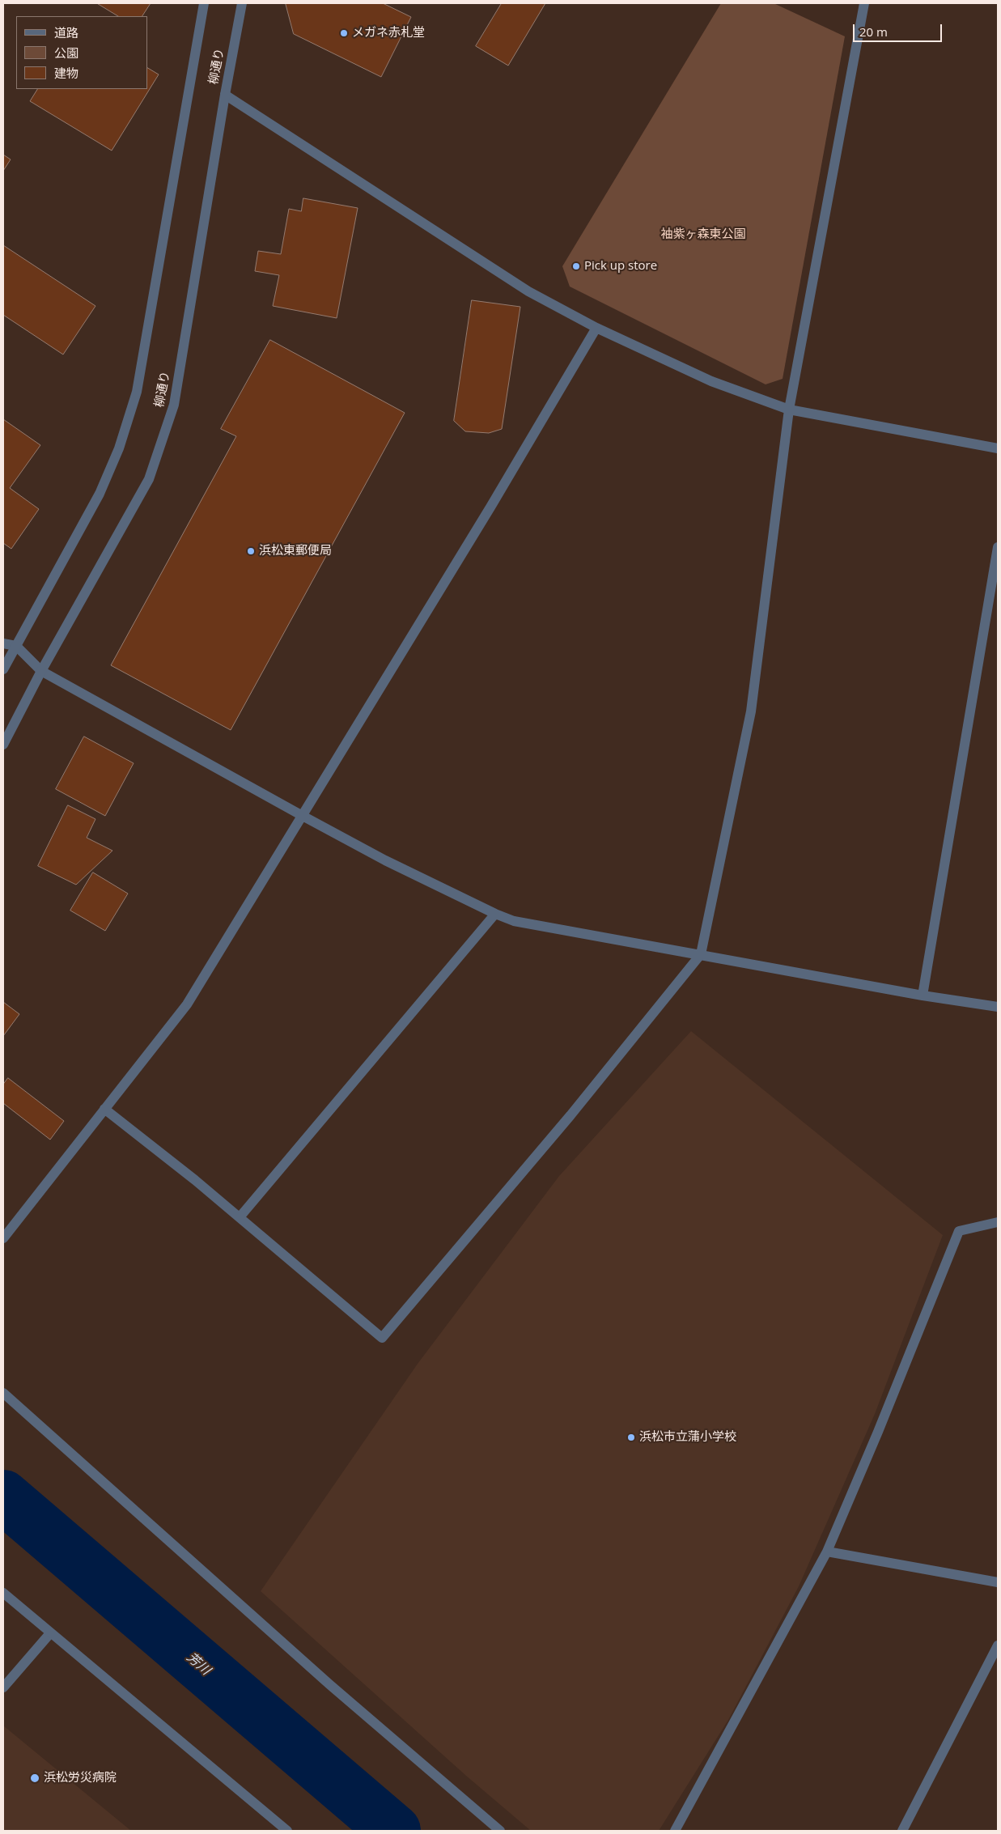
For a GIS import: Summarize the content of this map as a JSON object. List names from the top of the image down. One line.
{"streets":{"street":["柳通り"]},"water":["芳川"],"parks":["袖紫ヶ森東公園"],"places":["メガネ赤札堂","Pick up store","浜松東郵便局","浜松市立蒲小学校","浜松労災病院"],"legend":["道路","公園","建物"],"scale_bar":"20 m"}
